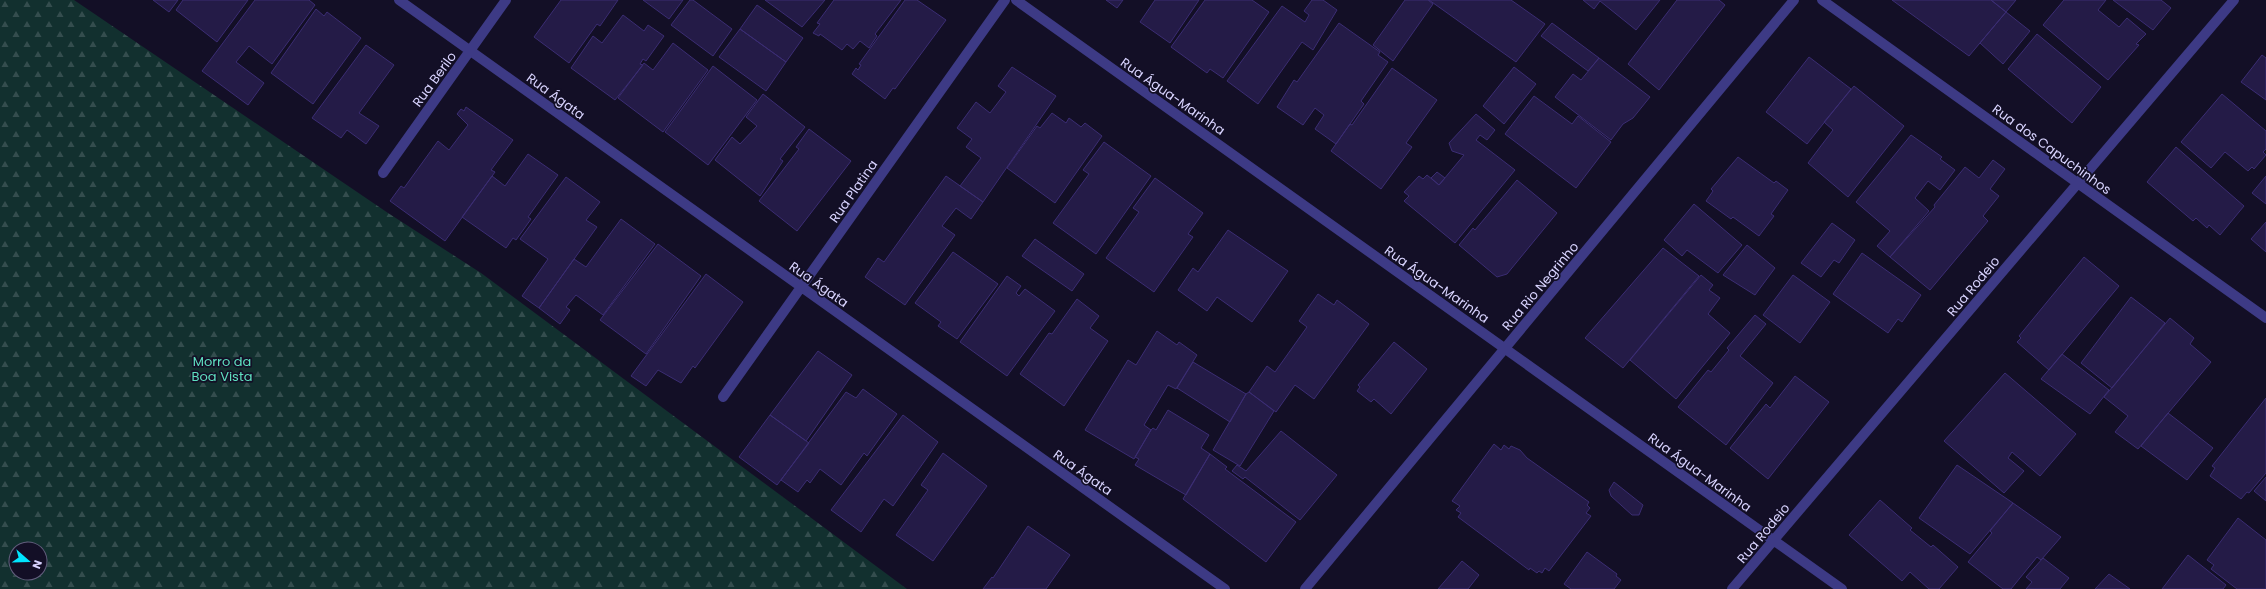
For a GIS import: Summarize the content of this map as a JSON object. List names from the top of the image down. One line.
{"streets":{"street":["Rua Berilo","Rua Ágata","Rua Água-Marinha","Rua dos Capuchinhos","Rua Platina","Rua Rio Negrinho","Rua Rodeio"]},"crossings":[["Rua Berilo","Rua Ágata"],["Rua Ágata","Rua Platina"],["Rua Água-Marinha","Rua Rio Negrinho"],["Rua Água-Marinha","Rua Rodeio"],["Rua dos Capuchinhos","Rua Rodeio"]],"parks":["Morro da Boa Vista"],"north":"right"}
